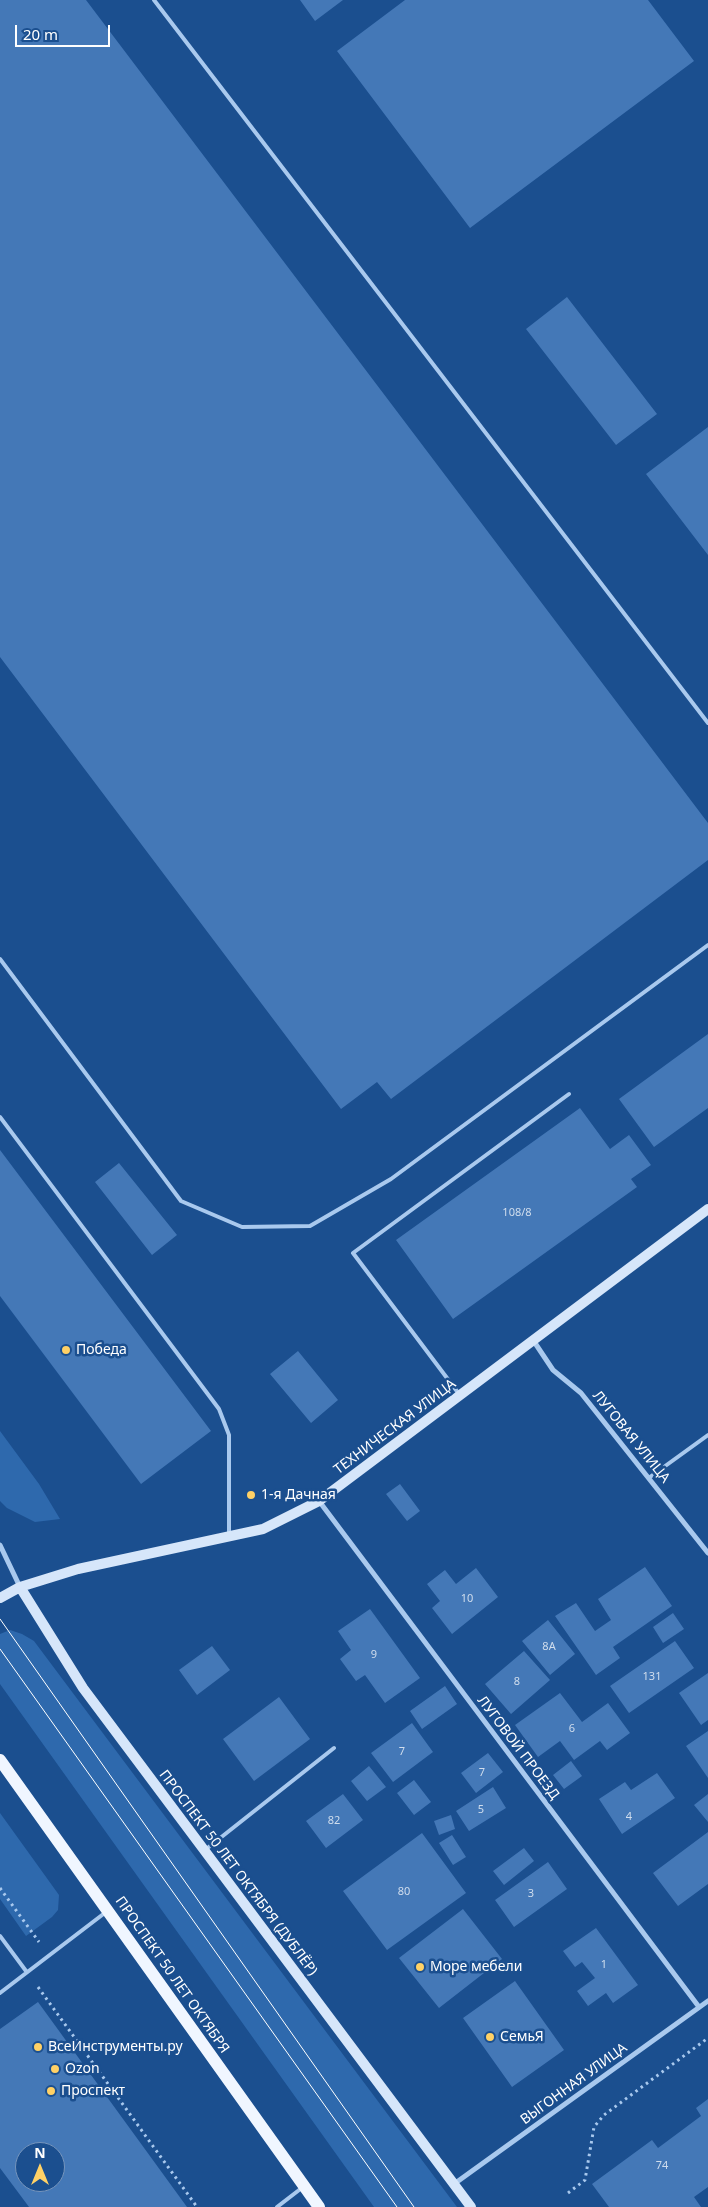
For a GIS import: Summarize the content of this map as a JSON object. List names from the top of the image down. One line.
{"streets":{"main road":["ТЕХНИЧЕСКАЯ УЛИЦА","ПРОСПЕКТ 50 ЛЕТ ОКТЯБРЯ (ДУБЛЁР)","ПРОСПЕКТ 50 ЛЕТ ОКТЯБРЯ"],"street":["ЛУГОВАЯ УЛИЦА","ЛУГОВОЙ ПРОЕЗД","ВЫГОННАЯ УЛИЦА"]},"crossings":[["ТЕХНИЧЕСКАЯ УЛИЦА","ЛУГОВАЯ УЛИЦА"],["ТЕХНИЧЕСКАЯ УЛИЦА","ЛУГОВОЙ ПРОЕЗД"],["ТЕХНИЧЕСКАЯ УЛИЦА","ПРОСПЕКТ 50 ЛЕТ ОКТЯБРЯ (ДУБЛЁР)"],["ЛУГОВОЙ ПРОЕЗД","ВЫГОННАЯ УЛИЦА"],["ПРОСПЕКТ 50 ЛЕТ ОКТЯБРЯ (ДУБЛЁР)","ВЫГОННАЯ УЛИЦА"]],"places":["Победа","1-я Дачная","Море мебели","СемьЯ","ВсеИнструменты.ру","Ozon","Проспект"],"house_numbers":["108/8","10","8А","9","131","8","6","7","7","5","4","82","80","3","1","74"],"scale_bar":"20 m","north":"top"}
